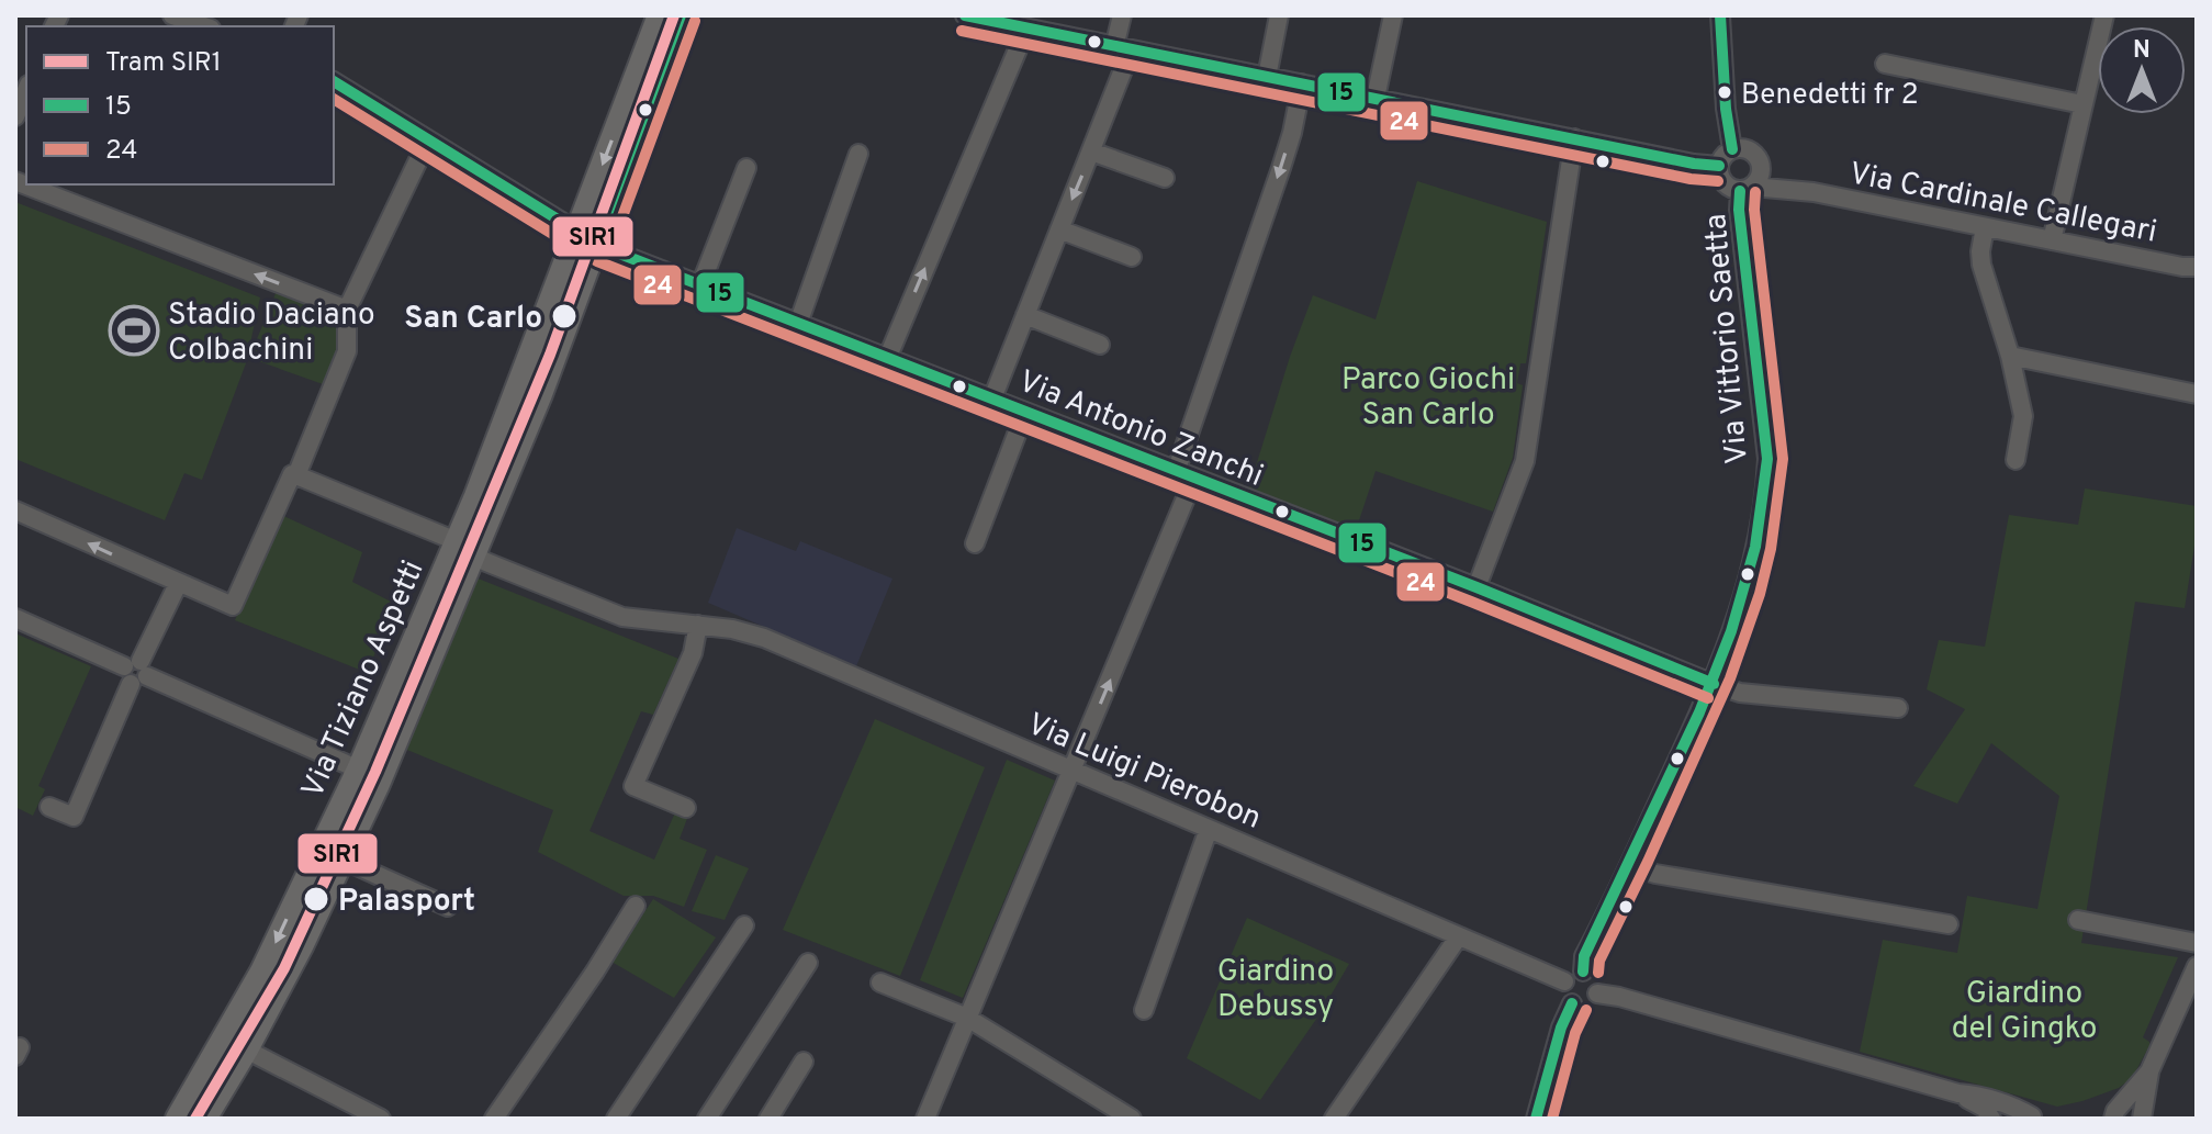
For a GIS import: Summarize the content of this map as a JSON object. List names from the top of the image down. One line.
{"streets":{"street":["Via Cardinale Callegari","Via Vittorio Saetta","Via Antonio Zanchi","Via Tiziano Aspetti","Via Luigi Pierobon"]},"crossings":[["Via Cardinale Callegari","Via Vittorio Saetta"],["Via Vittorio Saetta","Via Antonio Zanchi"],["Via Vittorio Saetta","Via Luigi Pierobon"],["Via Tiziano Aspetti","Via Luigi Pierobon"]],"parks":["Parco Giochi San Carlo","Giardino Debussy","Giardino del Gingko"],"places":{"other":["Benedetti fr 2","San Carlo","Palasport"],"sports":["Stadio Daciano Colbachini"]},"lines":["tram line SIR1","transit line 15","transit line 24"],"legend":["Tram SIR1","15","24"],"north":"top"}
